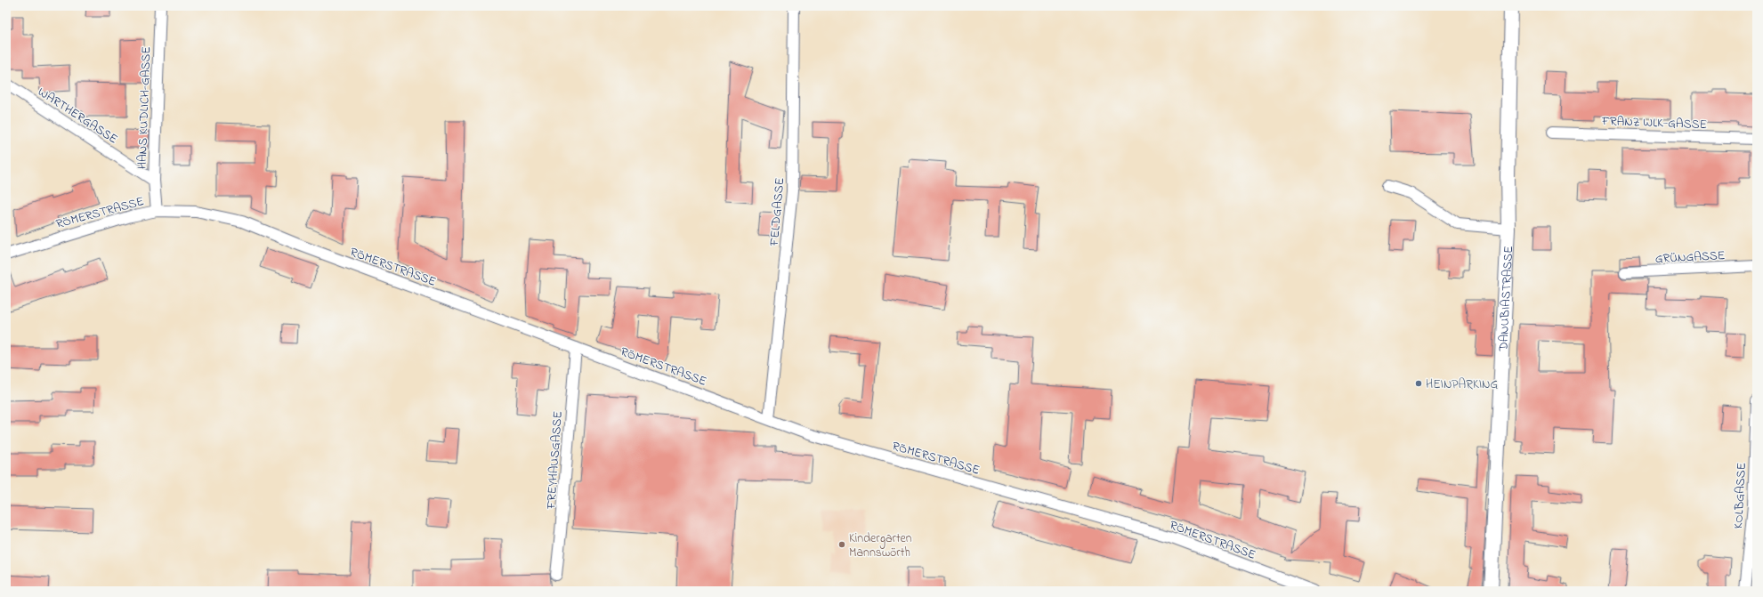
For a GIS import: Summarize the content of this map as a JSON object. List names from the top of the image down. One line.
{"streets":{"street":["HANS KUDLICH-GASSE","WARTHERGASSE","FRANZ WLK-GASSE","RÖMERSTRASSE","FELDGASSE","GRÜNGASSE","DANUBIASTRASSE","FREYHAUSGASSE","KOLBGASSE"]},"crossings":[["HANS KUDLICH-GASSE","WARTHERGASSE"],["HANS KUDLICH-GASSE","RÖMERSTRASSE"],["RÖMERSTRASSE","FELDGASSE"],["RÖMERSTRASSE","FREYHAUSGASSE"]],"places":["HEINPARKING","Kindergarten Mannswörth"]}
